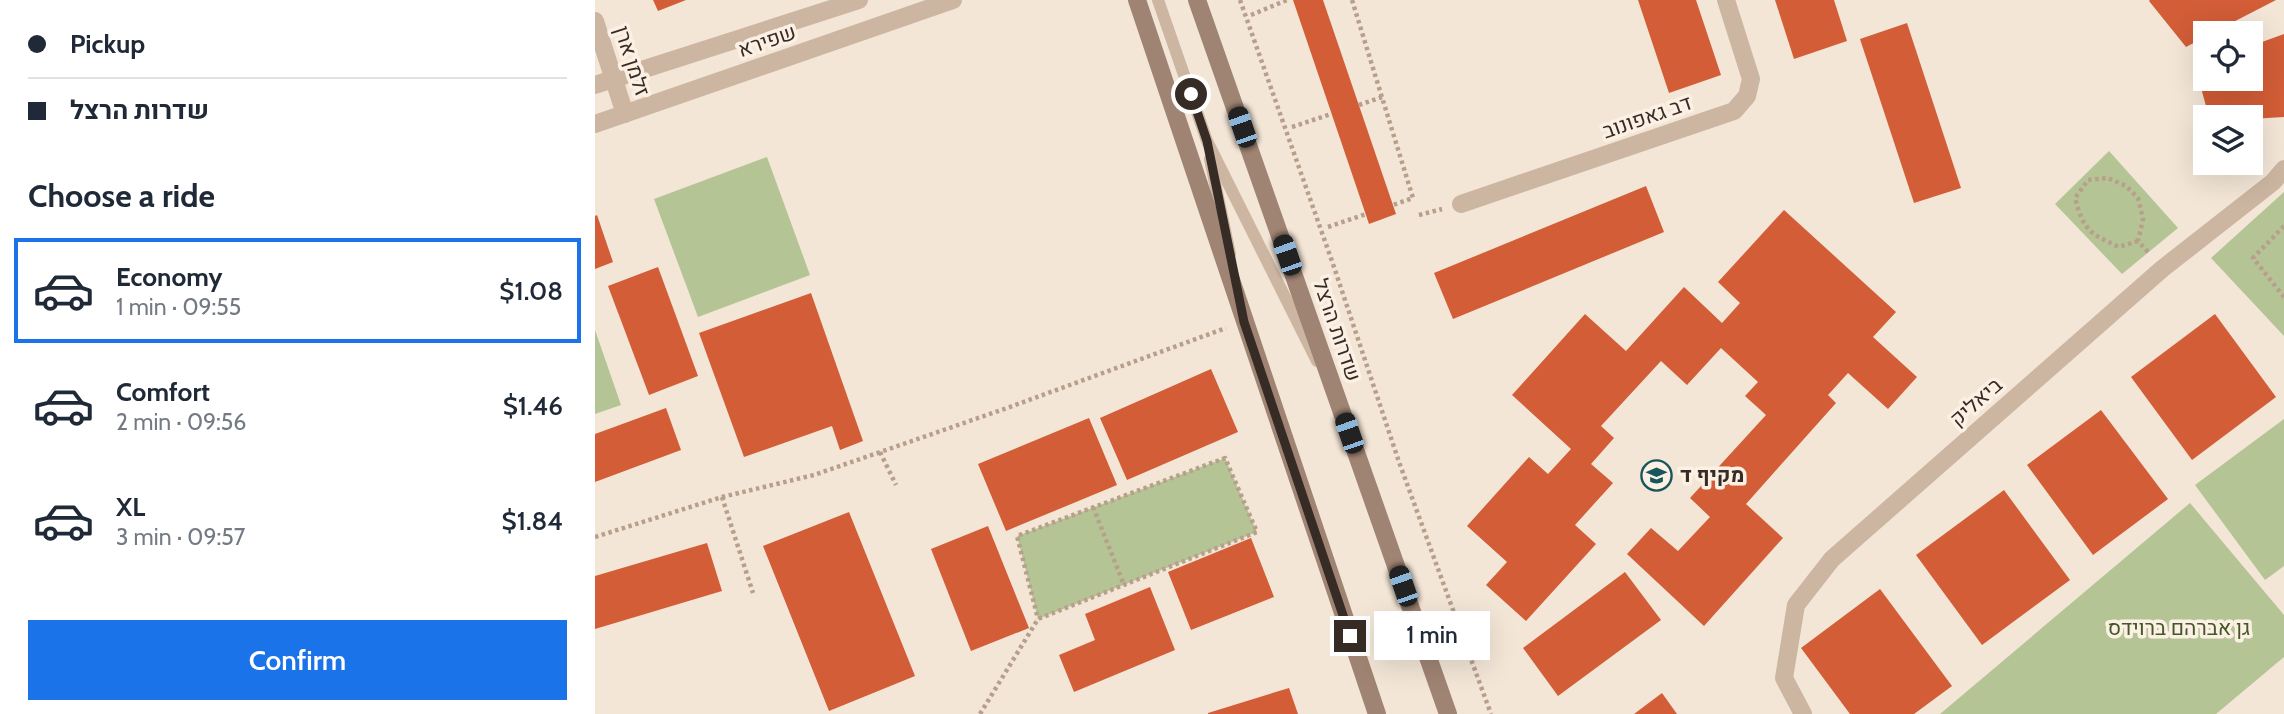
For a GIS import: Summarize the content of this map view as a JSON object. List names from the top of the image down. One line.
{"streets":{"main road":["שדרות הרצל"],"street":["שפירא","זלמן ארן","דב גאפונוב","ביאליק"]},"crossings":[["שפירא","זלמן ארן"]],"parks":["גן אברהם ברוידס"],"places":{"school or university":["מקיף ד"]},"page":{"banner":["Pickup","שדרות הרצל"],"heading":"Choose a ride","list":[{"name":"Economy","note":"1 min · 09:55","value":"$1.08"},{"name":"Comfort","note":"2 min · 09:56","value":"$1.46"},{"name":"XL","note":"3 min · 09:57","value":"$1.84"}],"buttons":"Confirm","bubble":"1 min"}}
